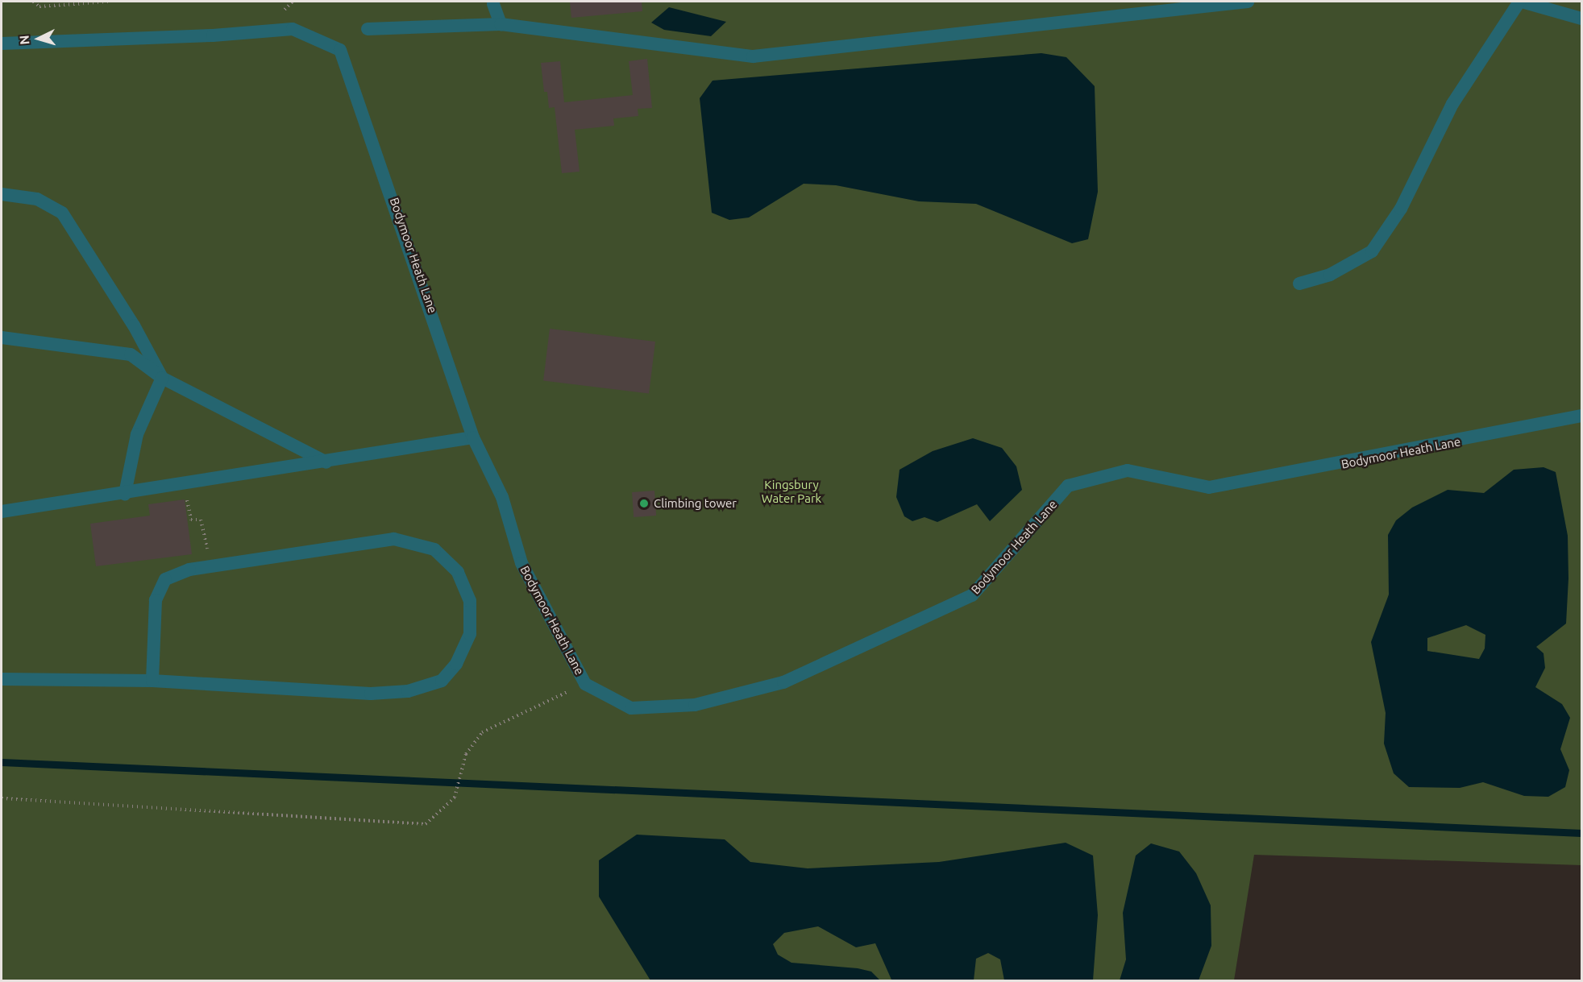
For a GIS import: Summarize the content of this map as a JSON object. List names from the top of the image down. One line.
{"streets":{"street":["Bodymoor Heath Lane"]},"parks":["Kingsbury Water Park"],"places":["Climbing tower"],"north":"left"}
